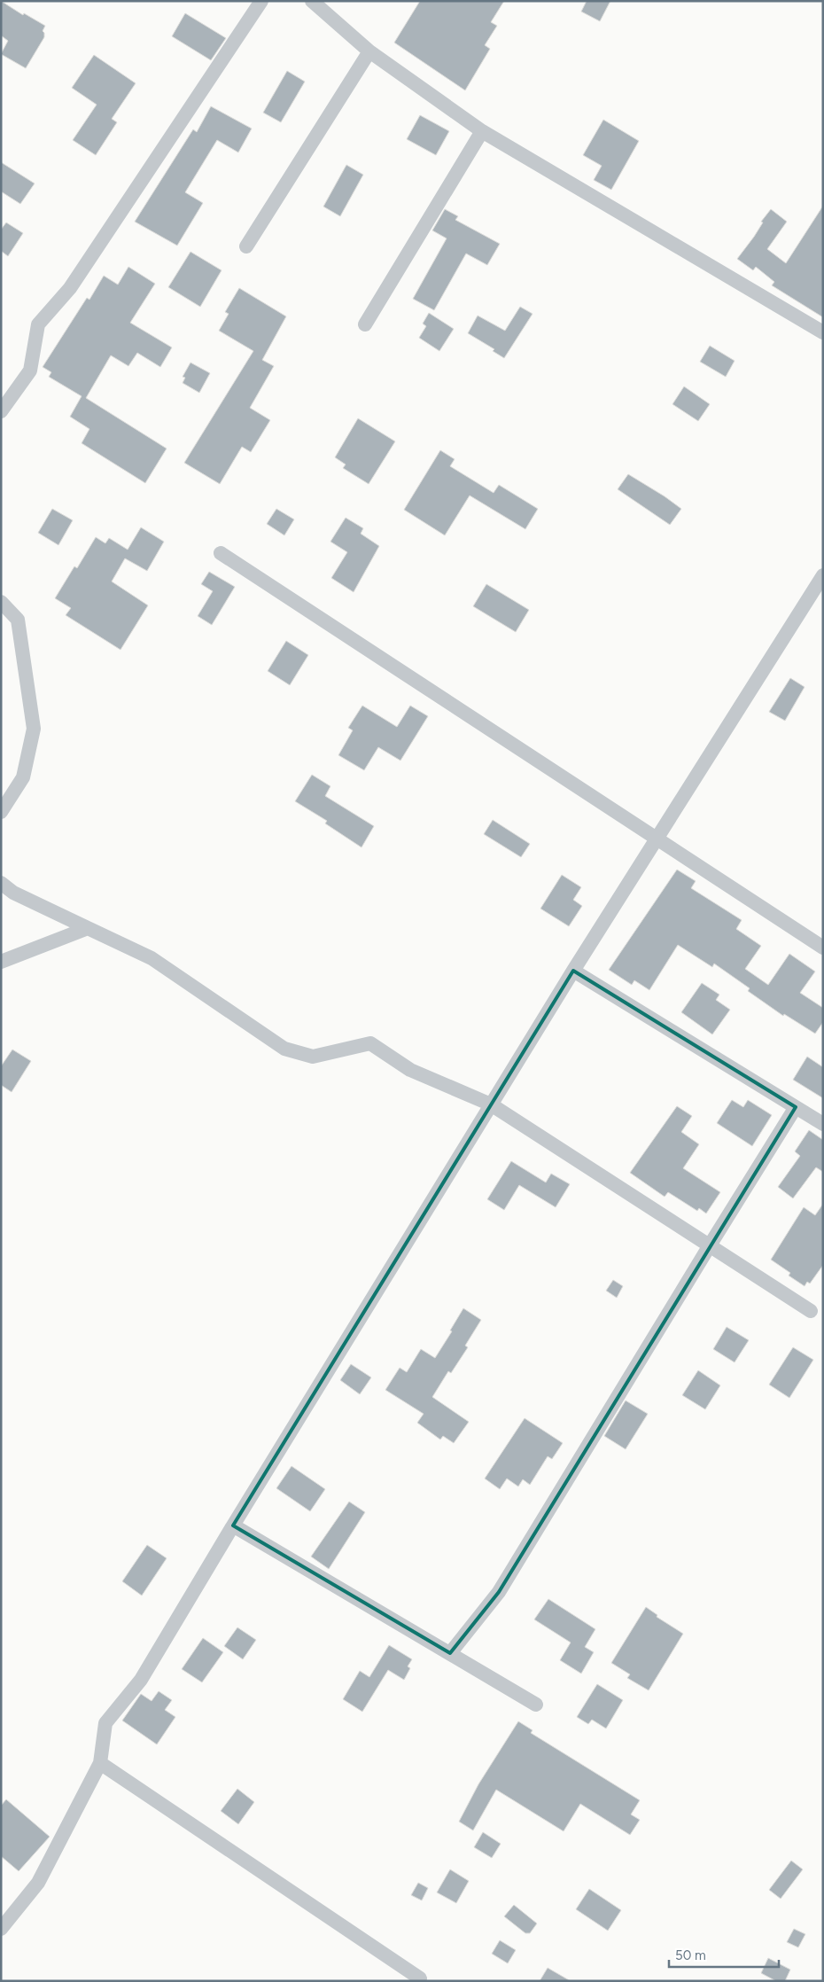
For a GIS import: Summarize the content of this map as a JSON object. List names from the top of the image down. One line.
{"scale_bar":"50 m"}
